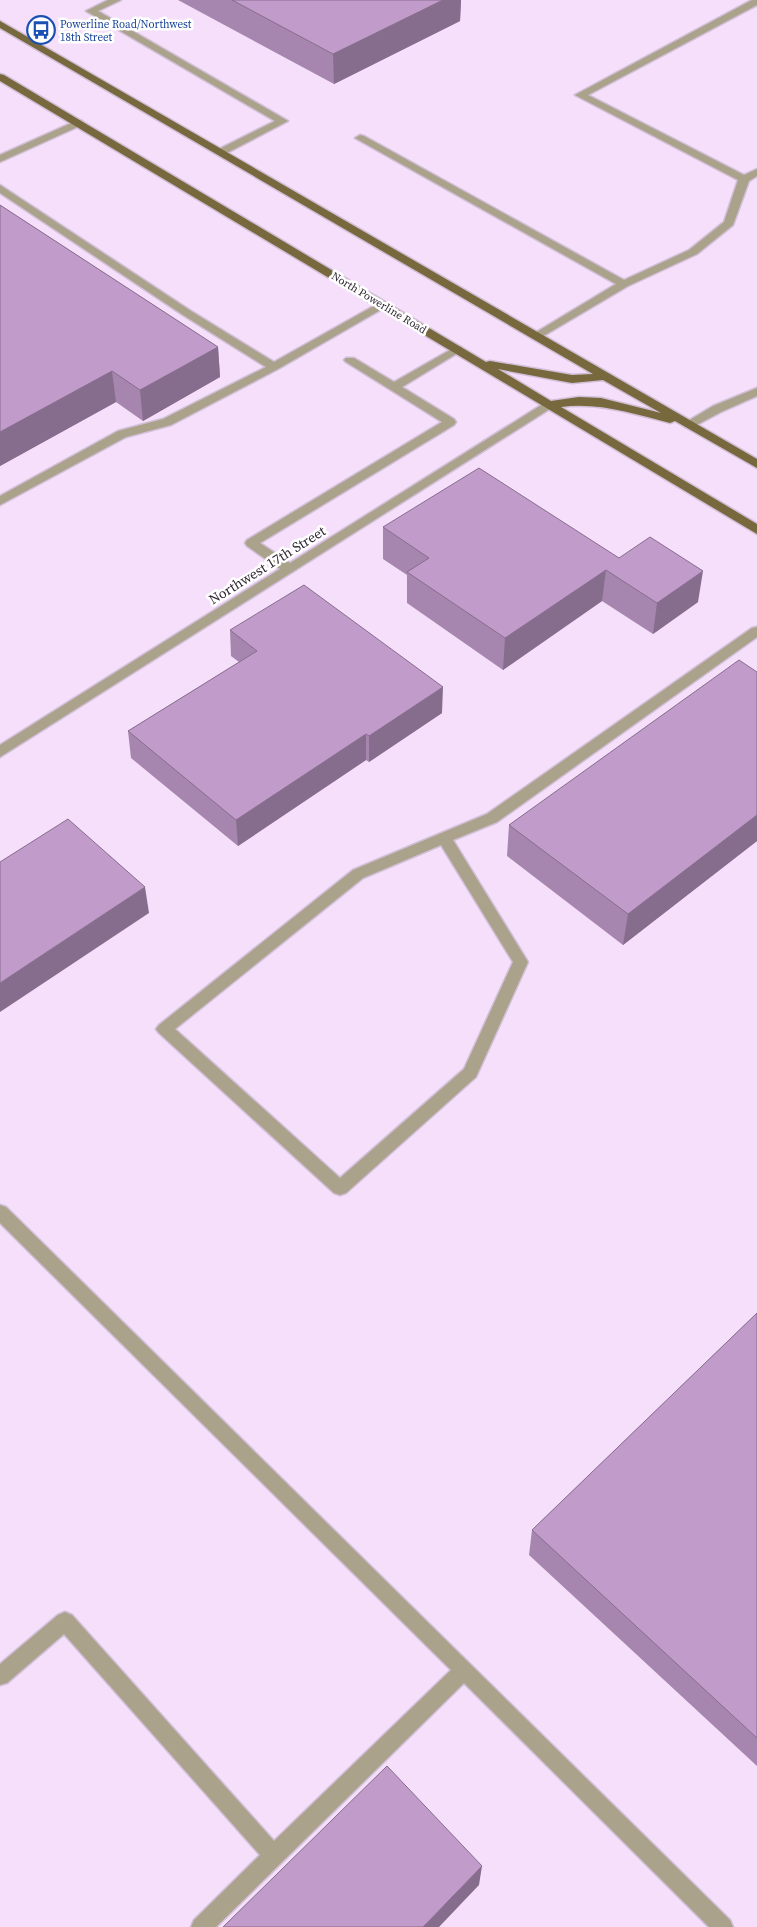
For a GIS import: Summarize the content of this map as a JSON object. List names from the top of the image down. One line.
{"streets":{"main road":["North Powerline Road"],"street":["Northwest 17th Street"]},"crossings":[["North Powerline Road","Northwest 17th Street"]],"places":{"bus stop":["Powerline Road/Northwest 18th Street"]}}
